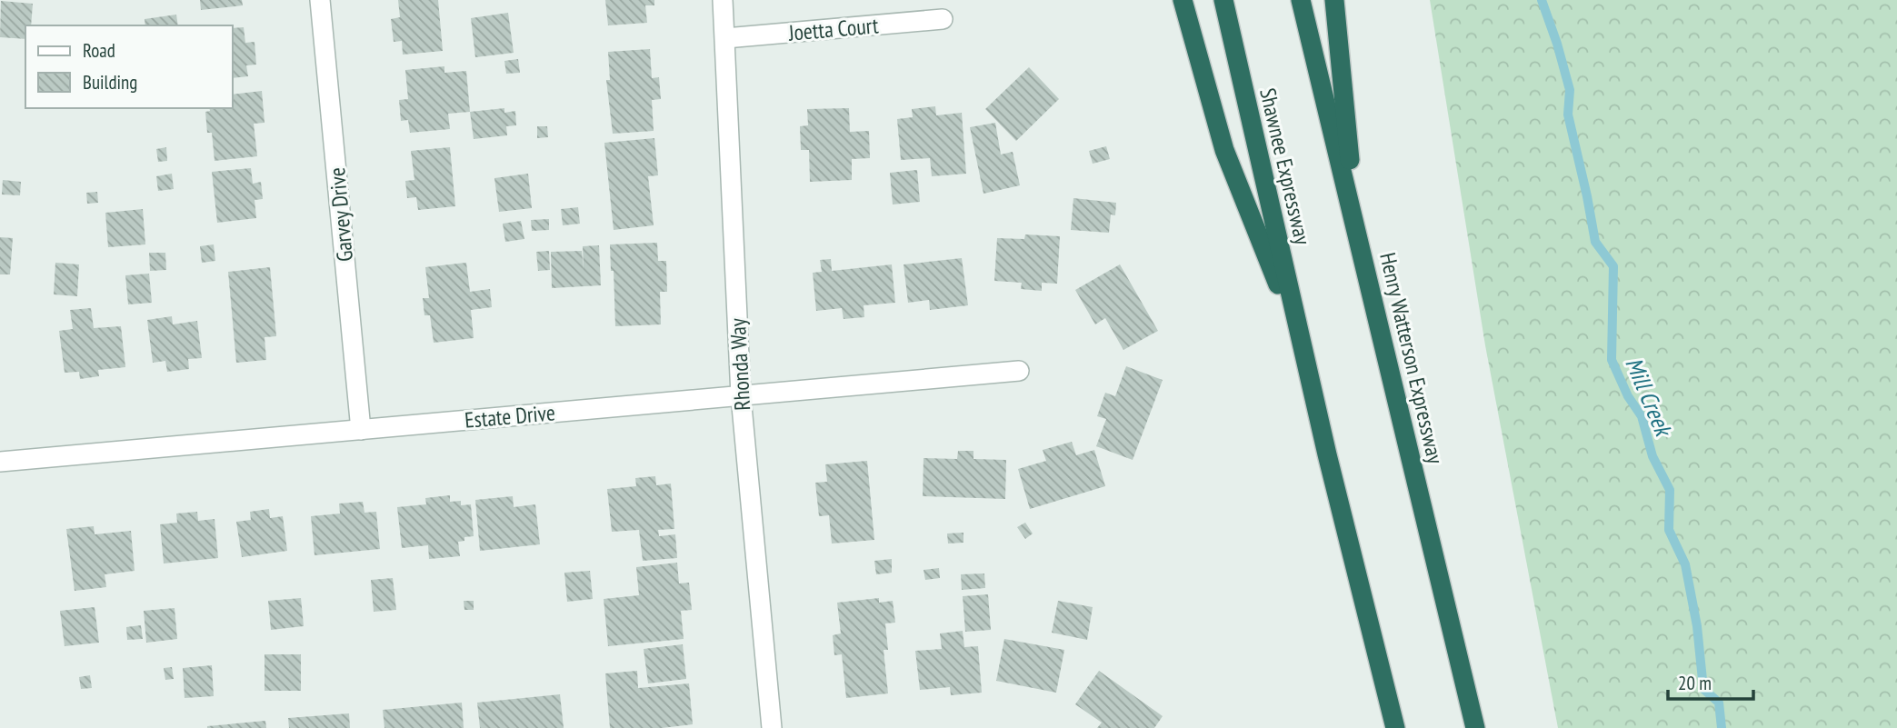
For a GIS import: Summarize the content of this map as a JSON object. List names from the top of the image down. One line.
{"streets":{"highway":["Shawnee Expressway","Henry Watterson Expressway"],"street":["Joetta Court","Garvey Drive","Rhonda Way","Estate Drive"]},"crossings":[["Joetta Court","Rhonda Way"],["Garvey Drive","Estate Drive"],["Rhonda Way","Estate Drive"]],"water":["Mill Creek"],"legend":["Road","Building"],"scale_bar":"20 m"}
